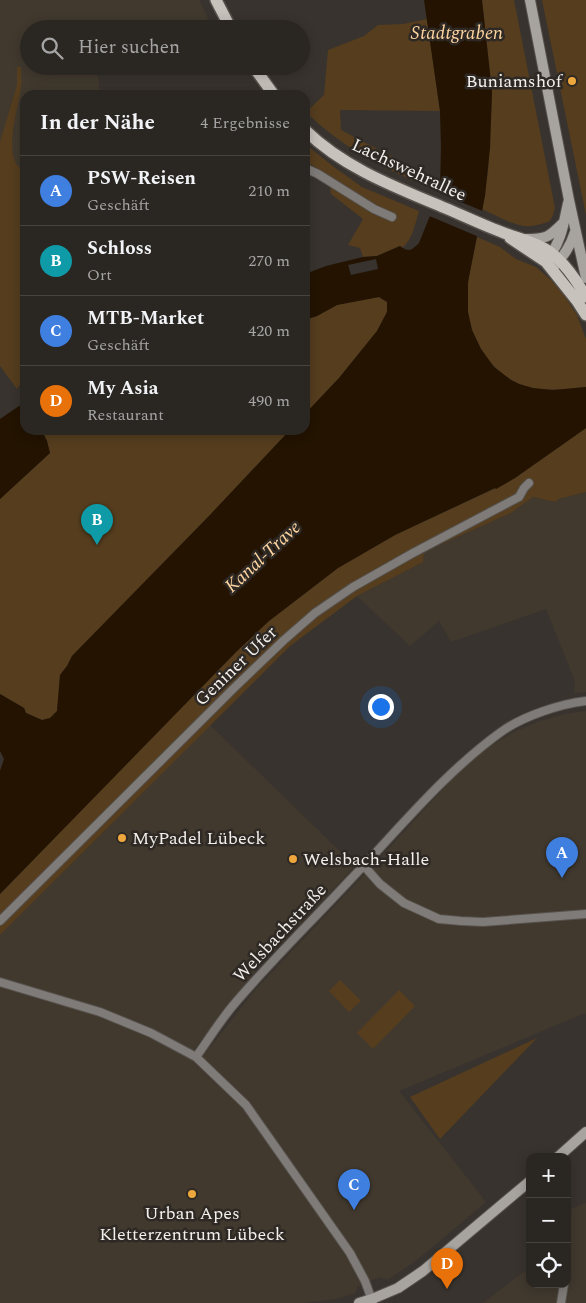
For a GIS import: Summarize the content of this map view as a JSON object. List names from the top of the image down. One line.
{"streets":{"main road":["Lachswehrallee"],"street":["Geniner Ufer","Welsbachstraße"]},"water":["Stadtgraben","Kanal-Trave"],"places":["Buniamshof","MyPadel Lübeck","Welsbach-Halle","Urban Apes Kletterzentrum Lübeck"],"page":{"search":"Hier suchen","heading":["In der Nähe","4 Ergebnisse"],"list":[{"mark":"A","name":"PSW-Reisen","note":"Geschäft","value":"210 m"},{"mark":"B","name":"Schloss","note":"Ort","value":"270 m"},{"mark":"C","name":"MTB-Market","note":"Geschäft","value":"420 m"},{"mark":"D","name":"My Asia","note":"Restaurant","value":"490 m"}],"pins":["B","A","C","D"],"map_buttons":["+","−"]}}
